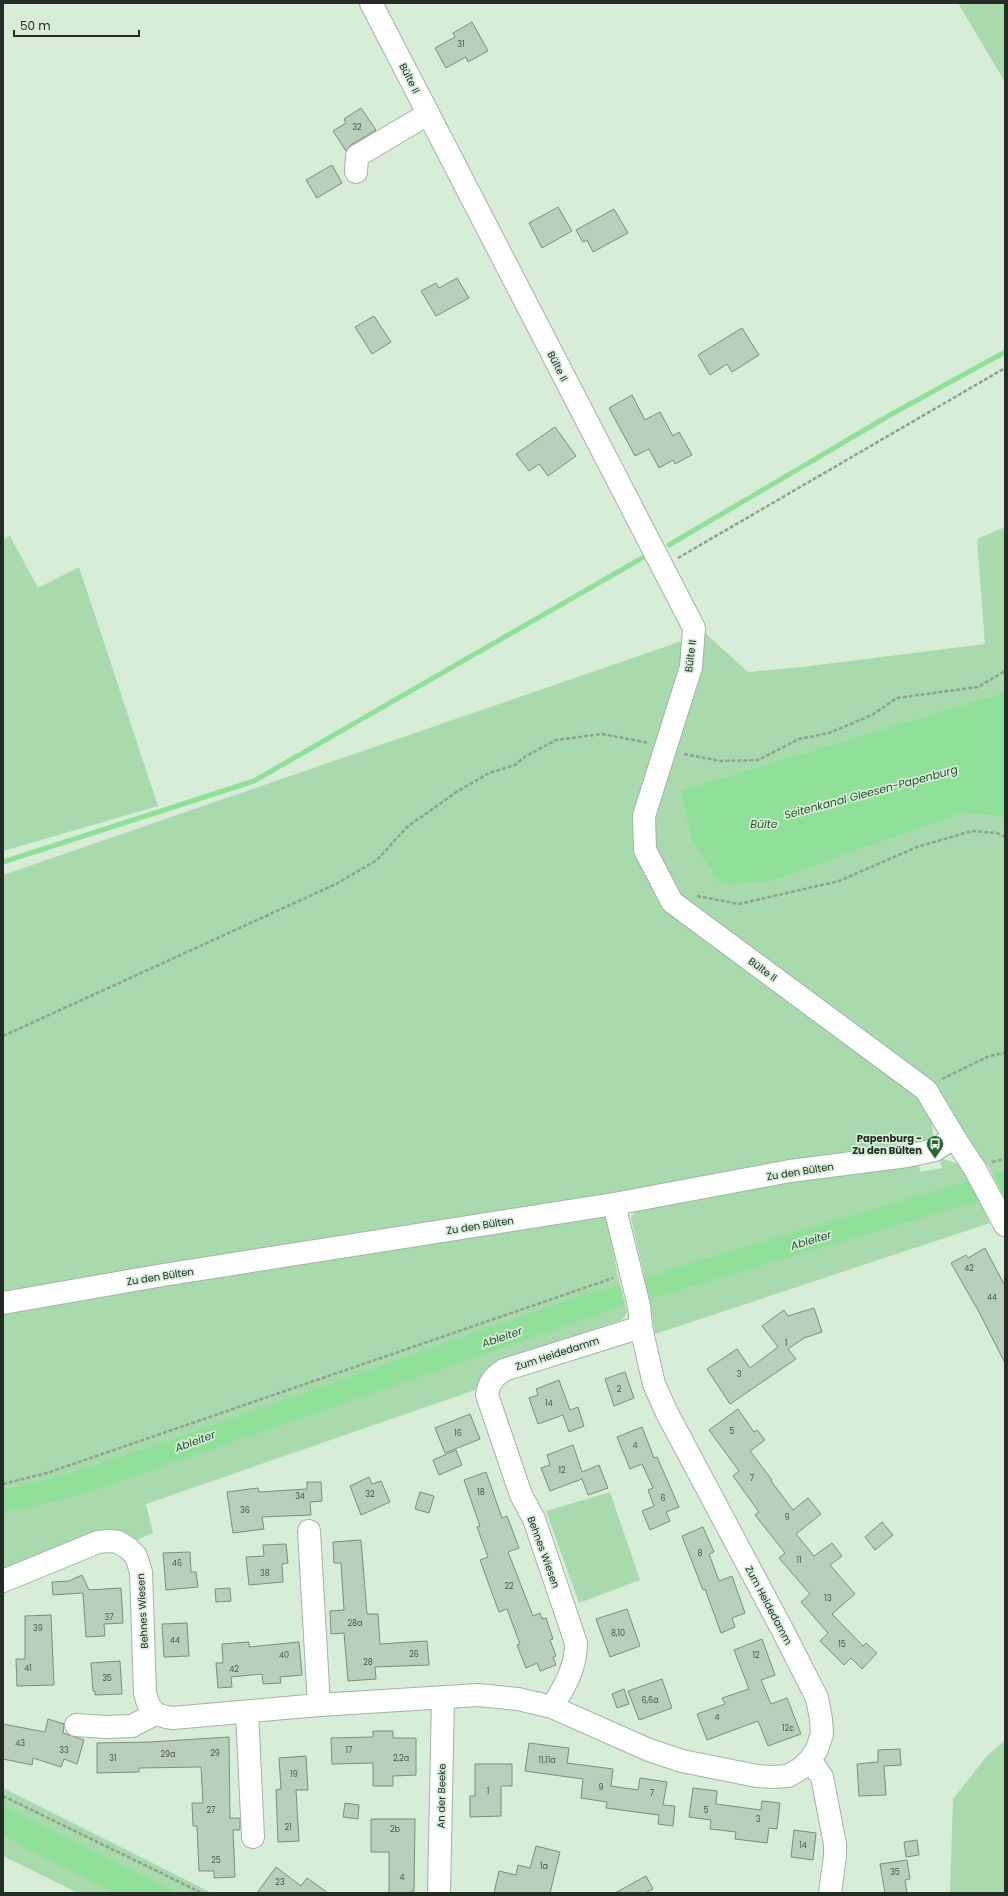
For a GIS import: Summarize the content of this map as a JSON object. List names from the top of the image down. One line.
{"streets":{"street":["Bülte II","Zu den Bülten","Zum Heidedamm","Behnes Wiesen","An der Beeke"]},"crossings":[["Bülte II","Zu den Bülten"],["Zu den Bülten","Zum Heidedamm"],["Zum Heidedamm","Behnes Wiesen"]],"water":["Seitenkanal Gleesen-Papenburg","Bülte","Ableiter"],"places":{"bus stop":["Papenburg - Zu den Bülten"]},"house_numbers":["31","32","42","44","1","3","2","14","5","16","4","12","7","18","32","34","6","36","9","8","11","46","38","22","13","37","28a","39","8,10","44","15","26","40","12","28","41","42","35","6,6a","4","12c","43","33","17","29","29a","31","2,2a","11,11a","19","9","1","7","27","5","3","21","2b","14","25","1a","35","4","23"],"scale_bar":"50 m"}
